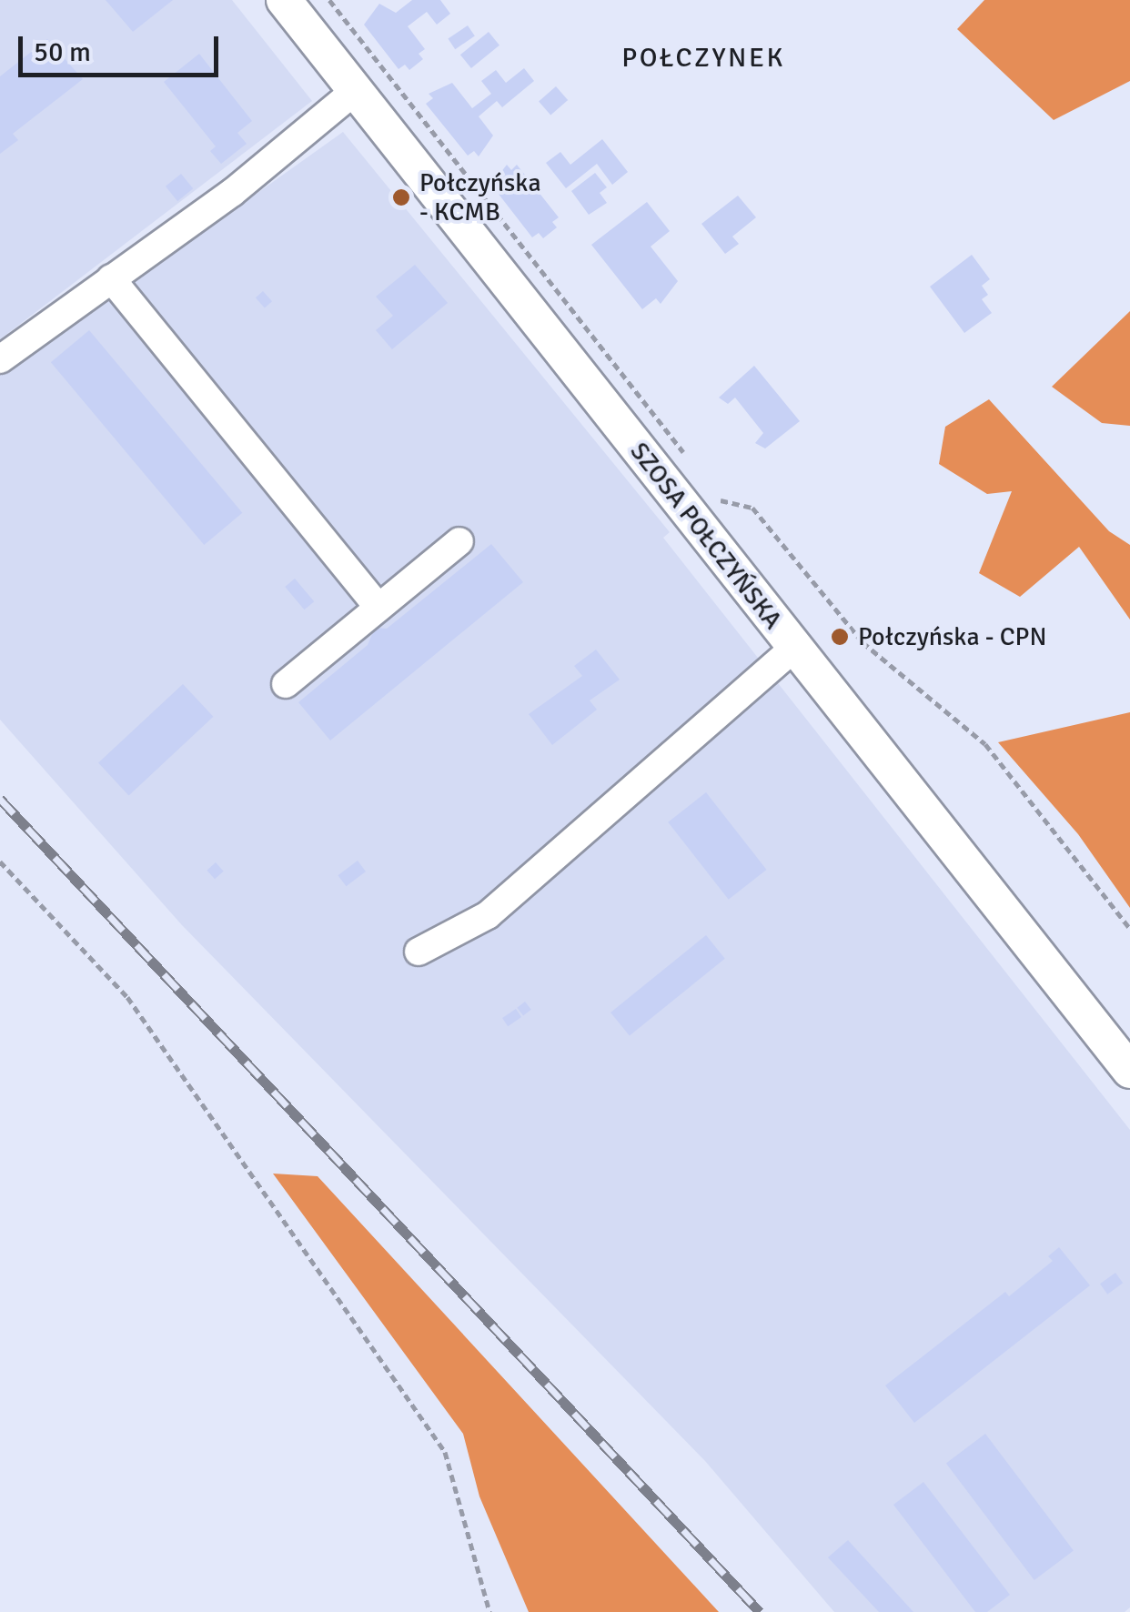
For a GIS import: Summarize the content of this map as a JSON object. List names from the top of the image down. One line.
{"streets":{"main road":["SZOSA POŁCZYŃSKA"]},"districts":["POŁCZYNEK"],"places":["Połczyńska - KCMB","Połczyńska - CPN"],"scale_bar":"50 m"}
